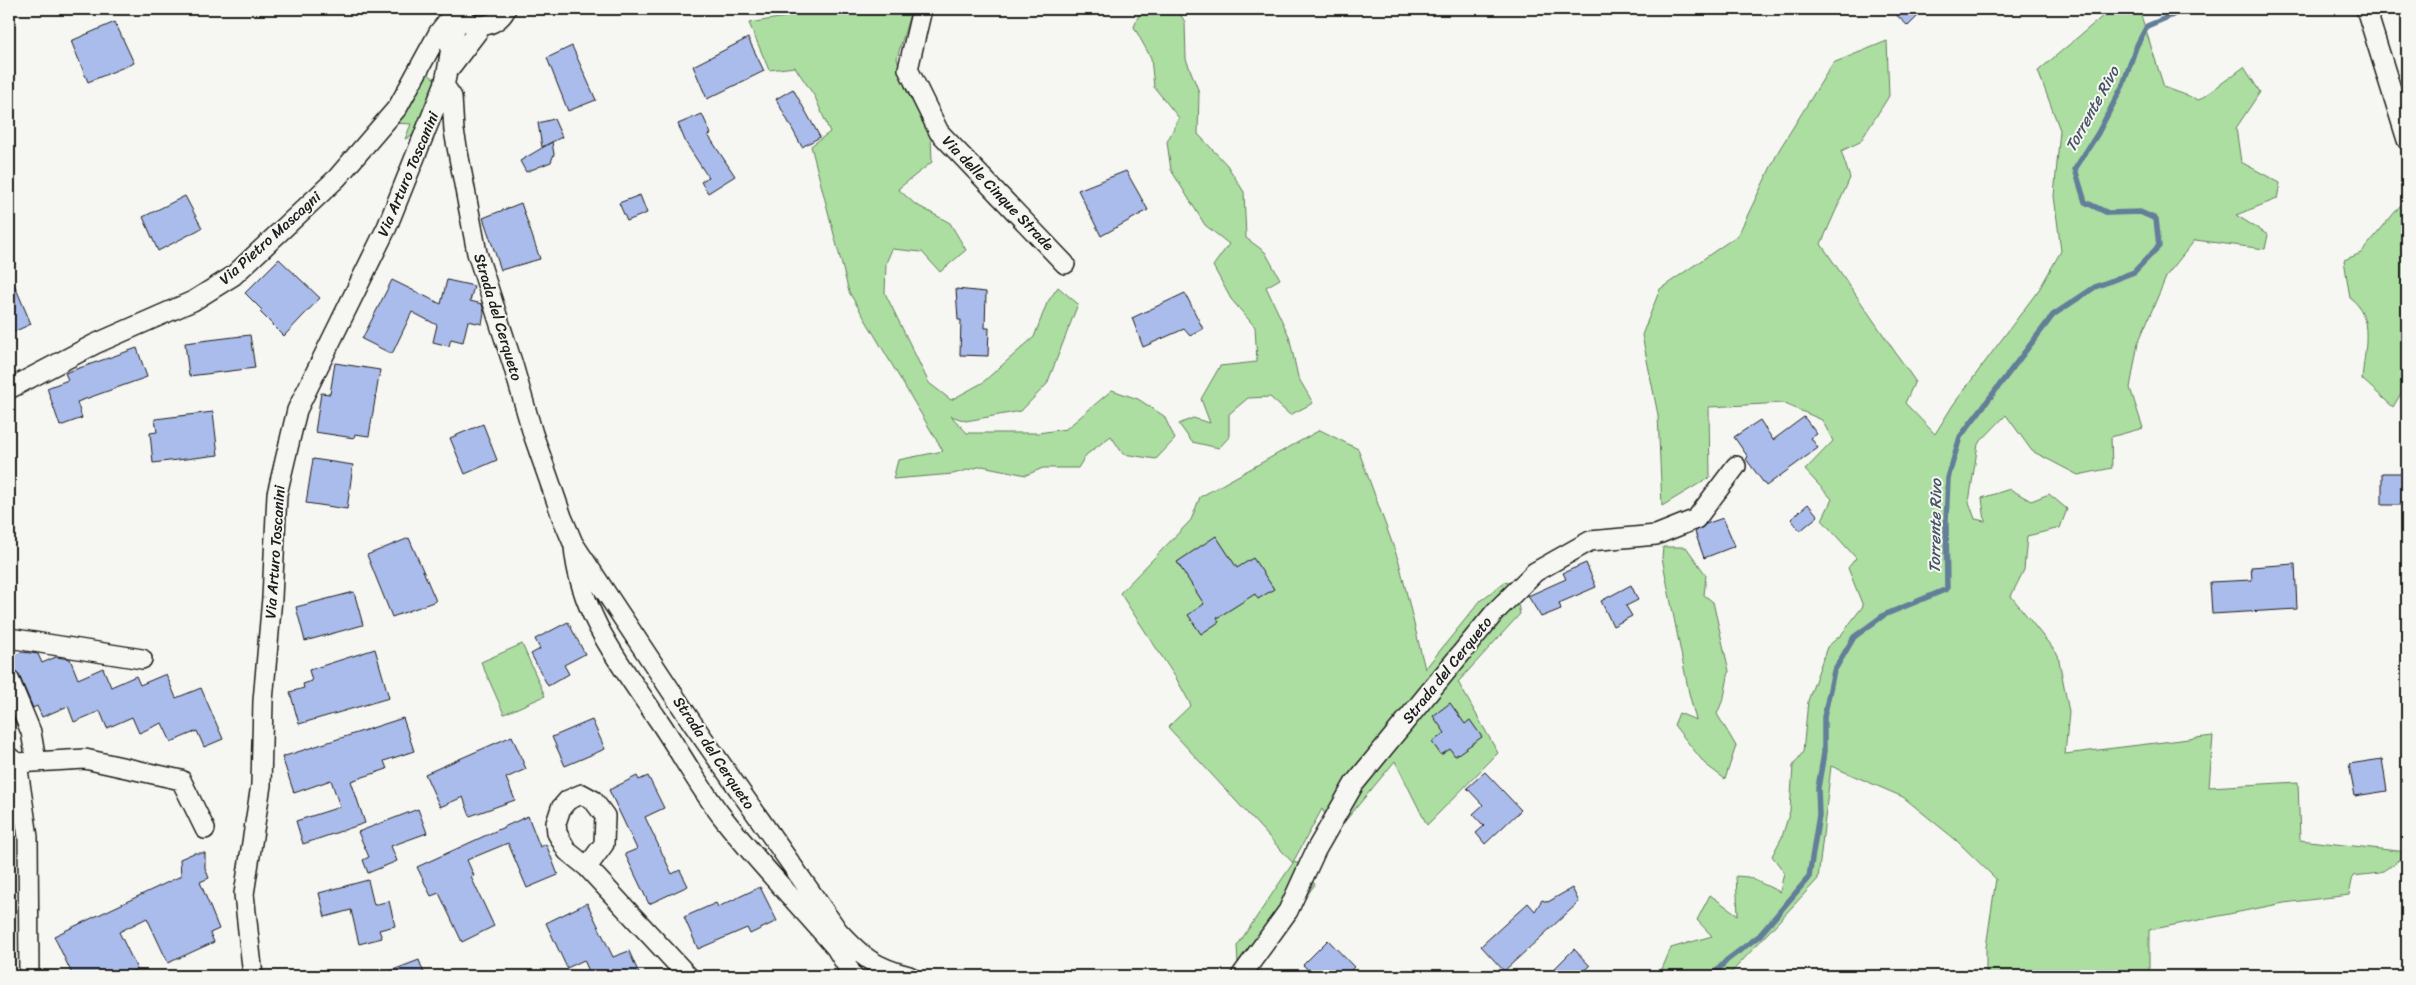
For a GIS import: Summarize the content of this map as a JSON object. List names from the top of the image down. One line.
{"streets":{"street":["Via Arturo Toscanini","Via delle Cinque Strade","Via Pietro Mascagni","Strada del Cerqueto"]},"crossings":[["Via Arturo Toscanini","Via Pietro Mascagni"],["Via Arturo Toscanini","Strada del Cerqueto"]],"water":["Torrente Rivo"]}
